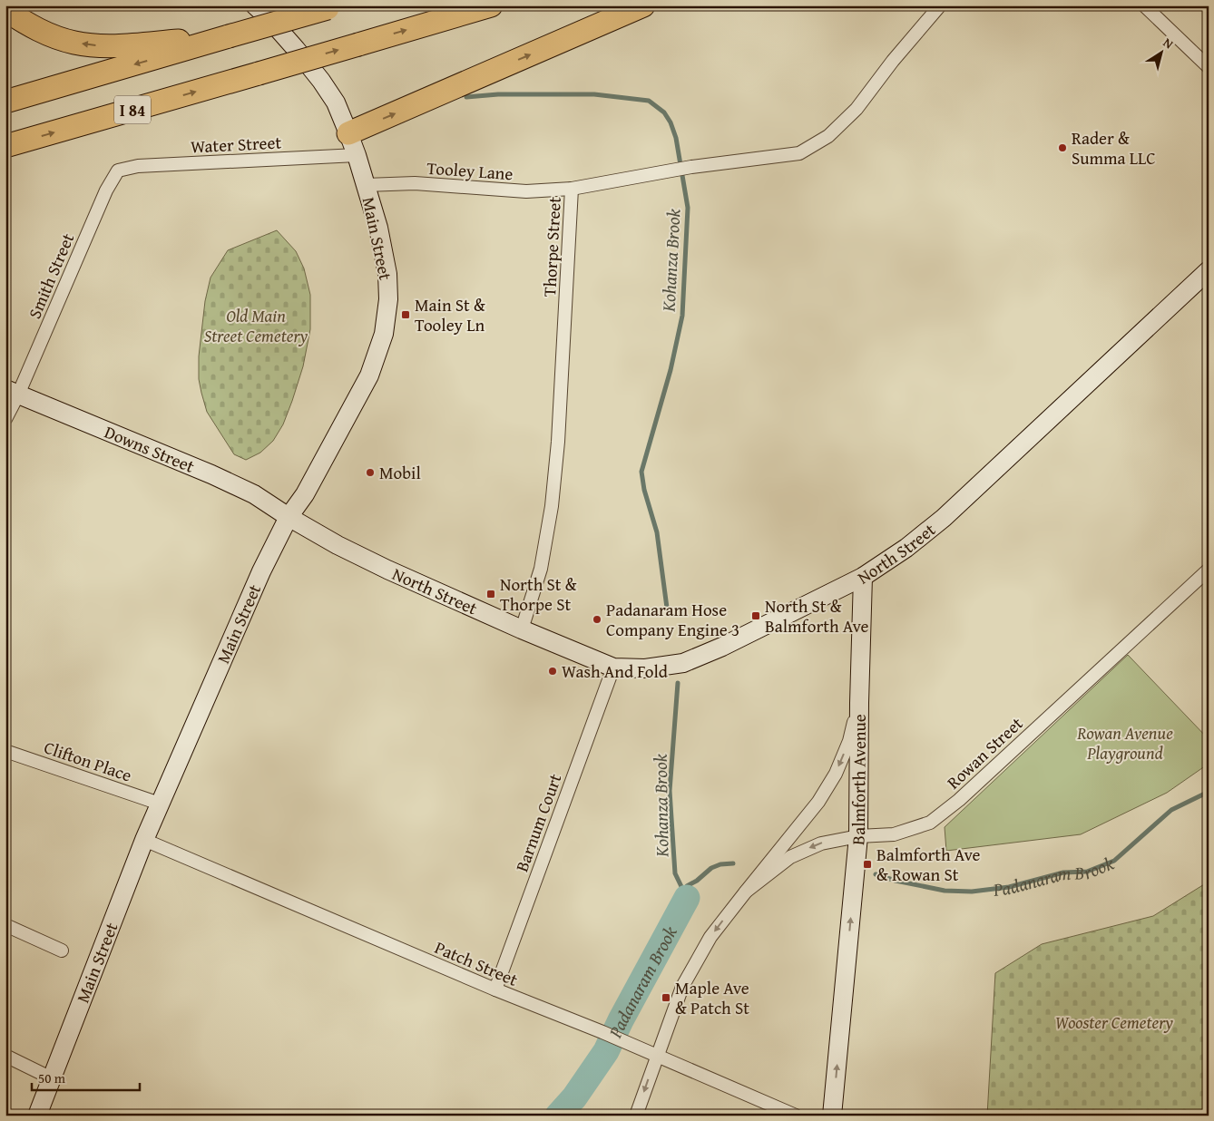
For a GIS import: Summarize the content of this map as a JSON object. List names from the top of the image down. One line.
{"streets":{"highway":["I 84"],"main road":["Main Street","Downs Street","North Street","Balmforth Avenue"],"street":["Water Street","Tooley Lane","Thorpe Street","Smith Street","Rowan Street","Clifton Place","Barnum Court","Patch Street"]},"crossings":[["Water Street","Main Street"],["Water Street","Smith Street"],["Tooley Lane","Main Street"],["Tooley Lane","Thorpe Street"],["Main Street","Downs Street"],["Main Street","North Street"],["Main Street","Clifton Place"],["Main Street","Patch Street"],["Thorpe Street","North Street"],["Smith Street","Downs Street"],["Downs Street","North Street"],["North Street","Balmforth Avenue"],["North Street","Barnum Court"],["Rowan Street","Balmforth Avenue"],["Rowan Street","Patch Street"],["Barnum Court","Patch Street"]],"one_way":["Rowan Street","Balmforth Avenue"],"water":["Kohanza Brook","Padanaram Brook"],"parks":["Old Main Street Cemetery","Rowan Avenue Playground","Wooster Cemetery"],"places":{"other":["Rader & Summa LLC","Mobil","Padanaram Hose Company Engine 3","Wash And Fold"],"transit":["Main St & Tooley Ln","North St & Thorpe St","North St & Balmforth Ave","Balmforth Ave & Rowan St","Maple Ave & Patch St"]},"scale_bar":"50 m","north":"top right"}
